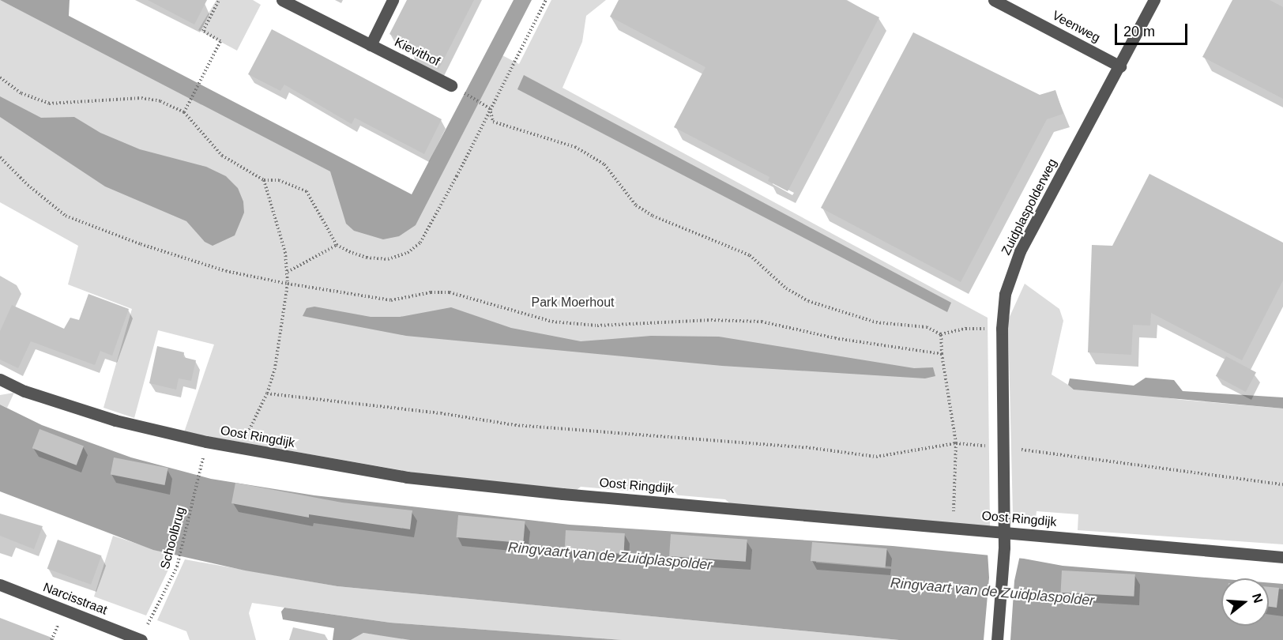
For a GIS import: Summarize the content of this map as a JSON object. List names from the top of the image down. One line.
{"streets":{"street":["Veenweg","Kievithof","Zuidplaspolderweg","Oost Ringdijk","Narcisstraat"],"path":["Schoolbrug"]},"crossings":[["Veenweg","Zuidplaspolderweg"],["Zuidplaspolderweg","Oost Ringdijk"],["Schoolbrug","Narcisstraat"]],"water":["Ringvaart van de Zuidplaspolder"],"parks":["Park Moerhout"],"scale_bar":"20 m","north":"right"}
